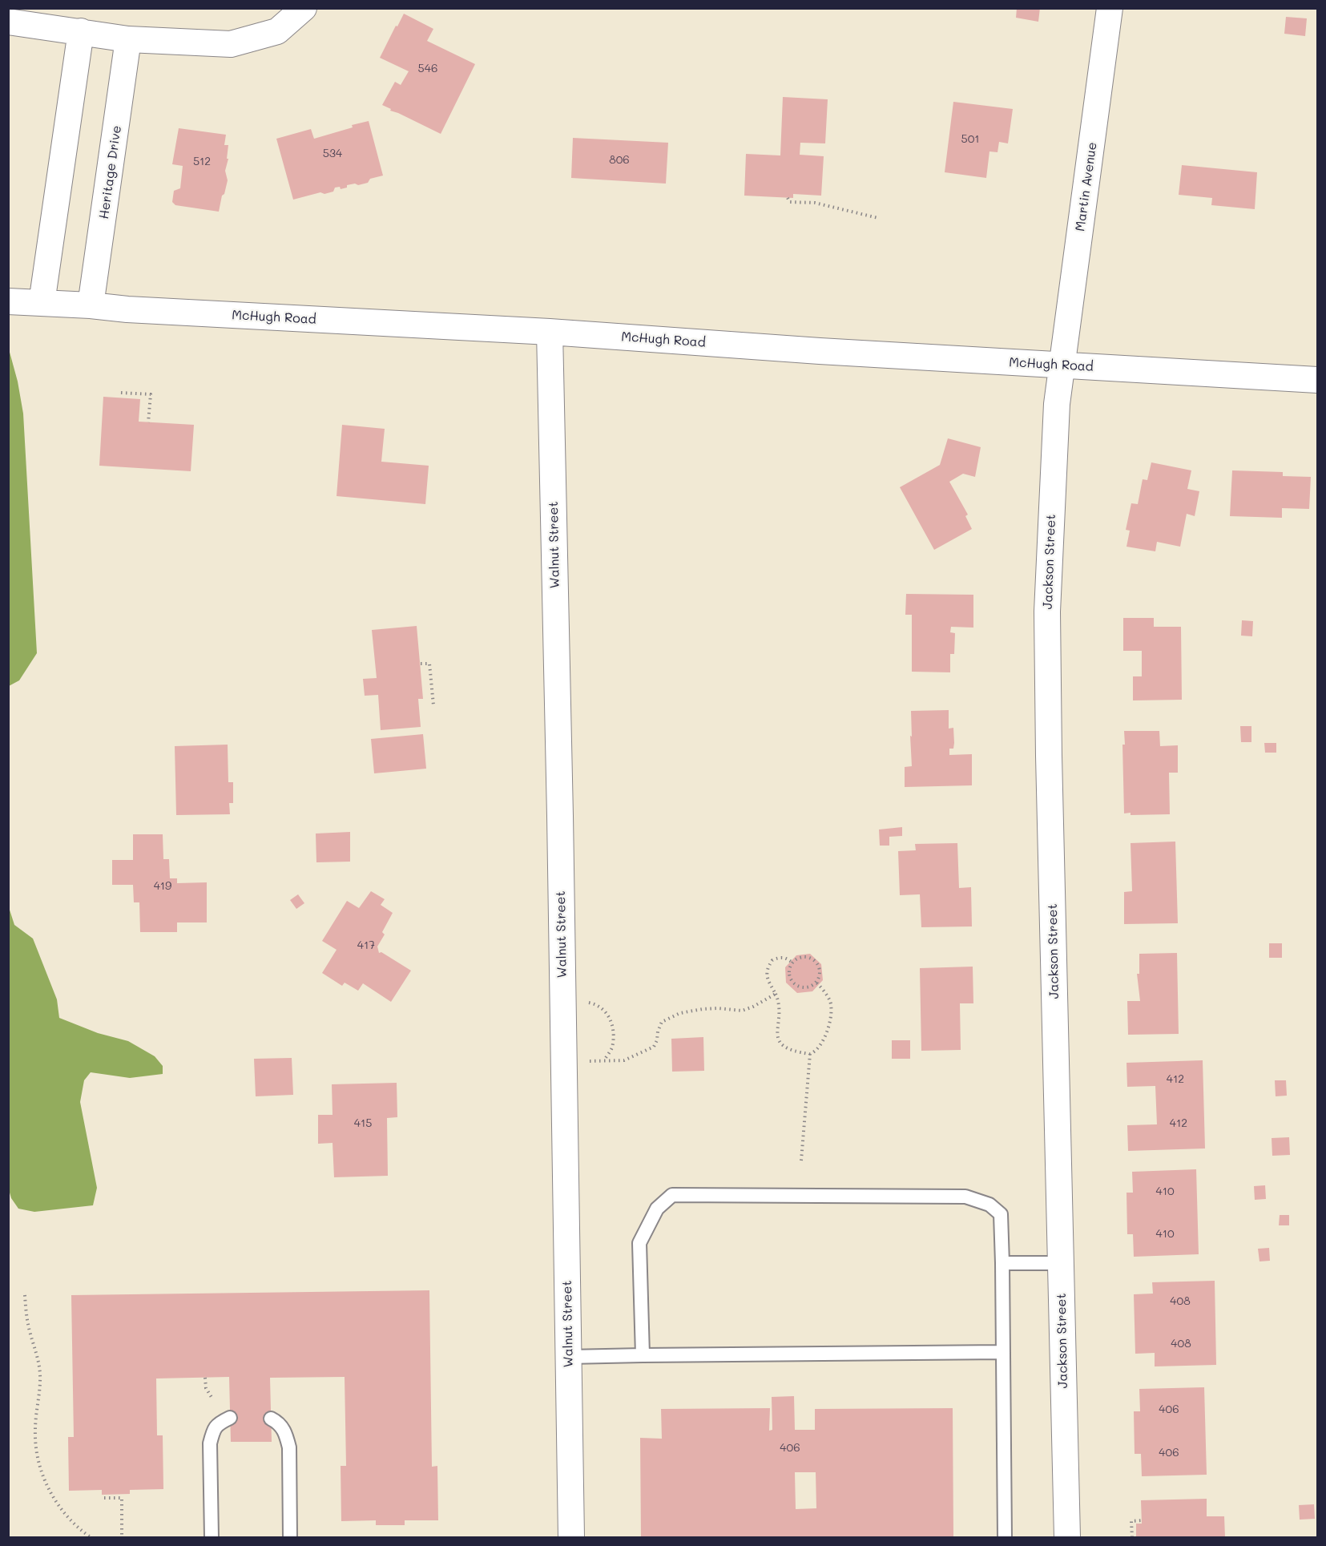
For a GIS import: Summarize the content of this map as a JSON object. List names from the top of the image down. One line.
{"streets":{"street":["Heritage Drive","Martin Avenue","McHugh Road","Walnut Street","Jackson Street"]},"crossings":[["Heritage Drive","McHugh Road"],["Martin Avenue","McHugh Road"],["Martin Avenue","Jackson Street"],["McHugh Road","Walnut Street"],["McHugh Road","Jackson Street"]],"house_numbers":["546","501","534","806","512","419","417","412","415","412","410","410","408","408","406","406","406"]}
